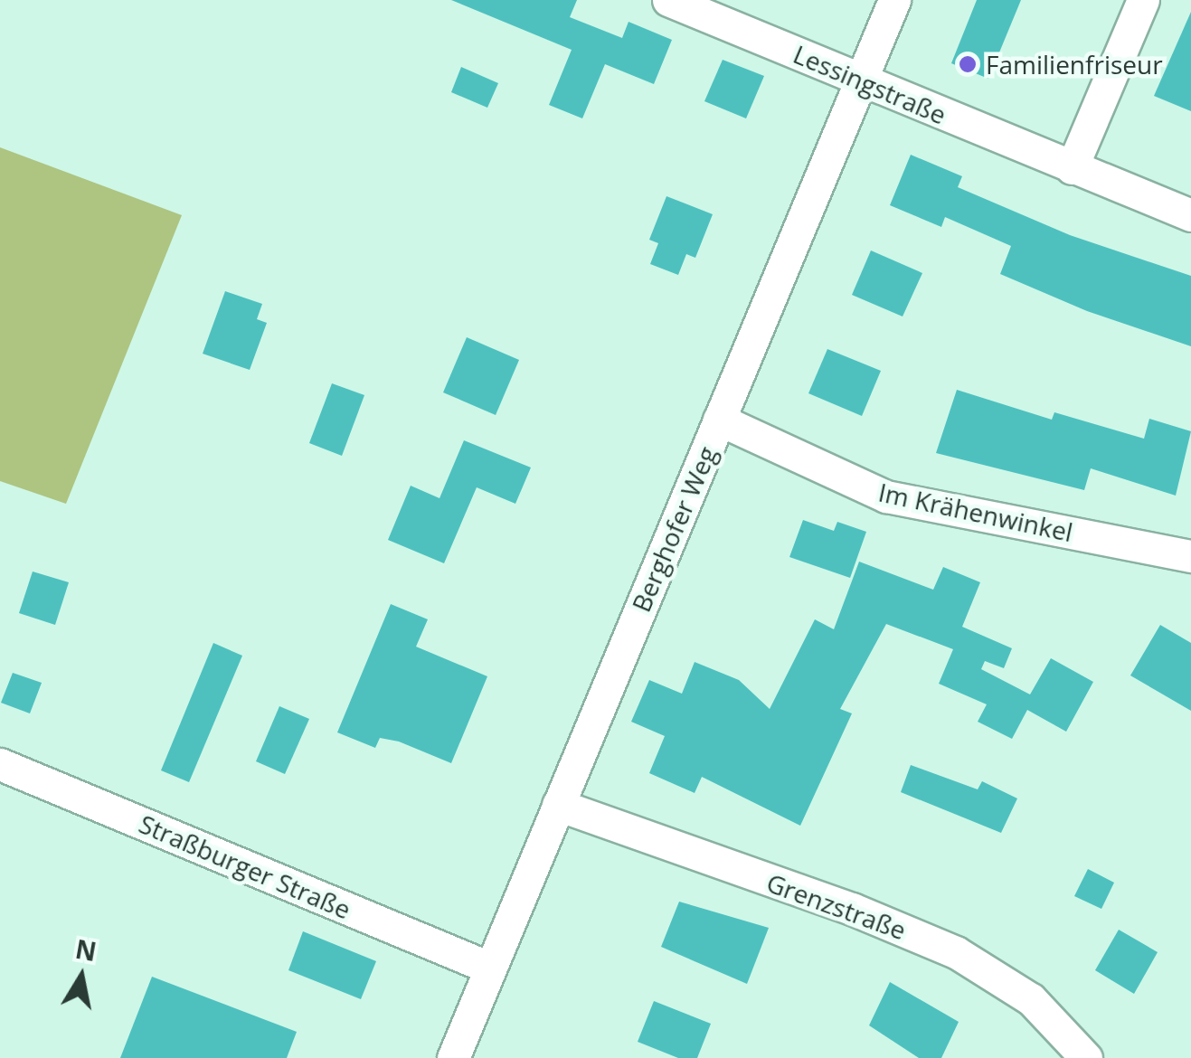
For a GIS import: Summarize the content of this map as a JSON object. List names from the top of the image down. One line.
{"streets":{"street":["Lessingstraße","Im Krähenwinkel","Berghofer Weg","Straßburger Straße","Grenzstraße"]},"crossings":[["Lessingstraße","Berghofer Weg"],["Im Krähenwinkel","Berghofer Weg"],["Berghofer Weg","Straßburger Straße"],["Berghofer Weg","Grenzstraße"]],"places":["Familienfriseur"],"north":"top"}
